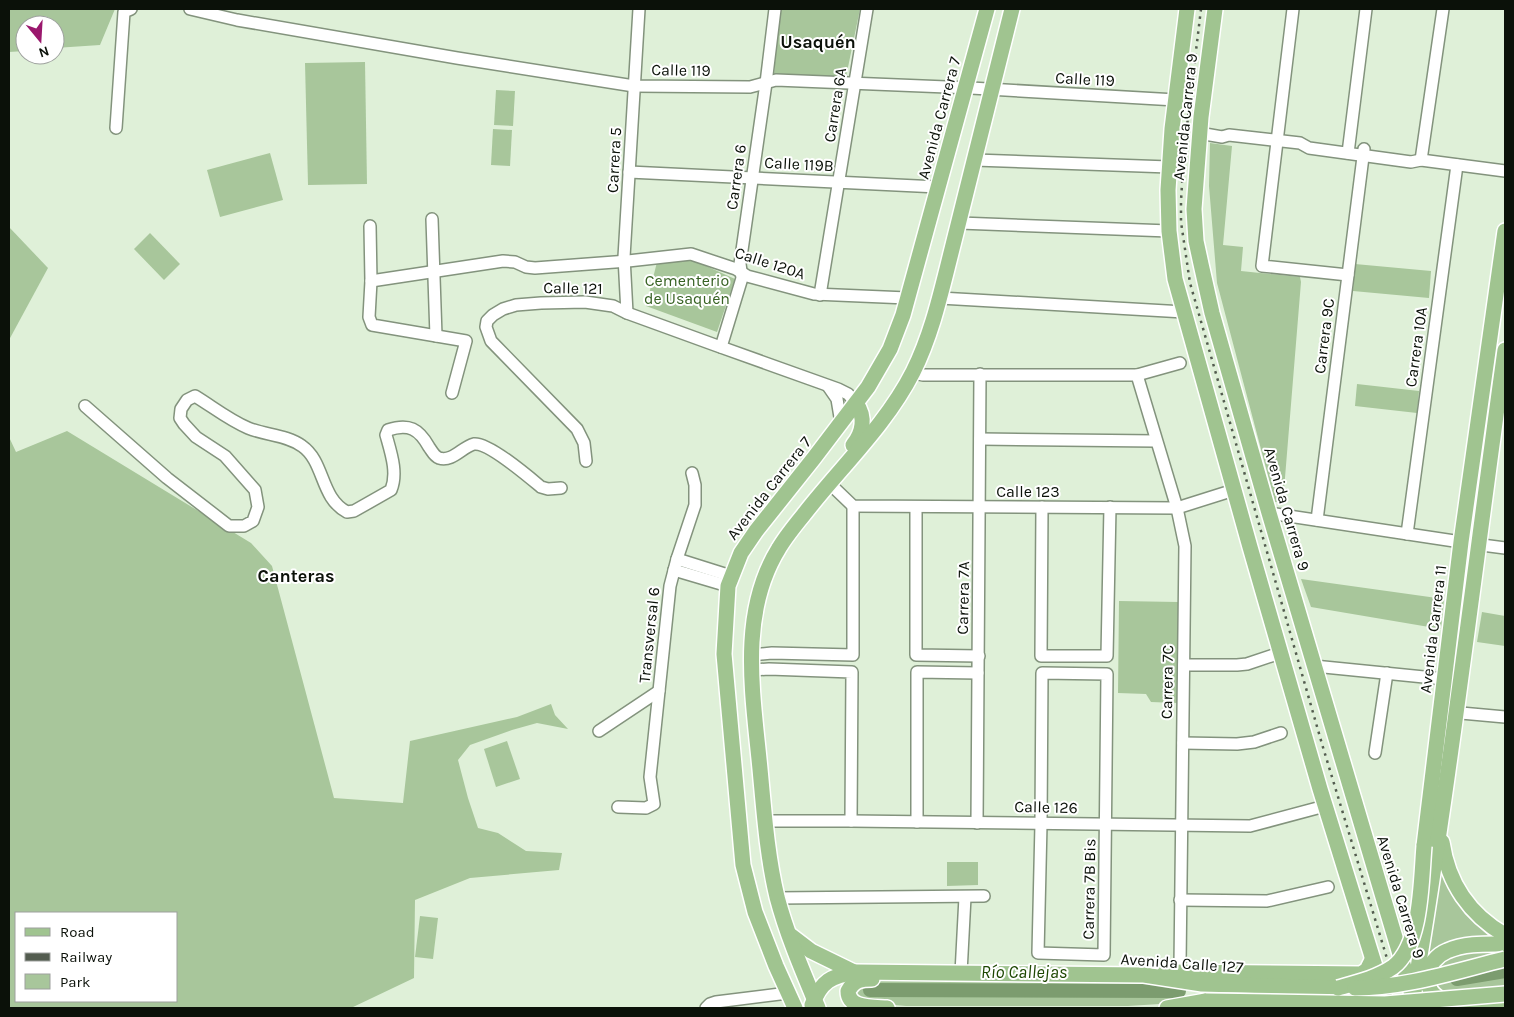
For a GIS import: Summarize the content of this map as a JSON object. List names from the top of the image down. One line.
{"streets":{"main road":["Avenida Carrera 9","Avenida Carrera 7","Avenida Carrera 11","Avenida Calle 127"],"street":["Calle 119","Carrera 6A","Carrera 5","Calle 119B","Carrera 6","Calle 120A","Calle 121","Carrera 9C","Carrera 10A","Calle 123","Carrera 7A","Transversal 6","Carrera 7C","Calle 126","Carrera 7B Bis"]},"crossings":[["Calle 119","Carrera 6A"],["Calle 119","Avenida Carrera 9"],["Calle 119","Avenida Carrera 7"],["Calle 119","Carrera 5"],["Calle 119","Carrera 6"],["Carrera 6A","Calle 119B"],["Carrera 6A","Calle 120A"],["Avenida Carrera 9","Calle 123"],["Avenida Carrera 9","Avenida Carrera 11"],["Avenida Carrera 9","Calle 126"],["Avenida Carrera 7","Calle 119B"],["Avenida Carrera 7","Calle 120A"],["Avenida Carrera 7","Calle 121"],["Carrera 5","Calle 119B"],["Carrera 5","Calle 120A"],["Carrera 5","Calle 121"],["Calle 119B","Carrera 6"],["Carrera 6","Calle 120A"],["Carrera 6","Calle 121"],["Calle 123","Carrera 7A"],["Calle 123","Carrera 7C"],["Carrera 7A","Calle 126"],["Avenida Carrera 11","Avenida Calle 127"],["Carrera 7C","Calle 126"],["Calle 126","Carrera 7B Bis"]],"districts":["Usaquén","Canteras"],"water":["Río Callejas"],"parks":["Cementerio de Usaquén"],"legend":["Road","Railway","Park"],"north":"bottom"}
